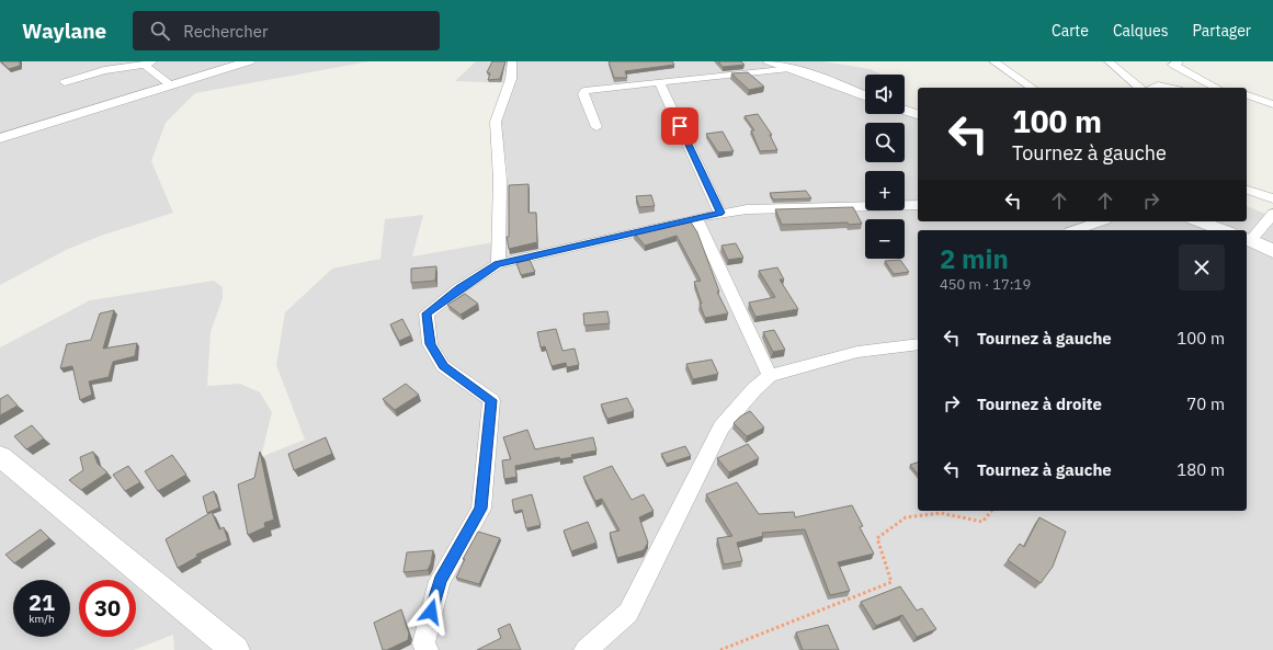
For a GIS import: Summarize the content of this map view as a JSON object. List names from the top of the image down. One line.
{"page":{"header":"Waylane","search":"Rechercher","nav":["Carte","Calques","Partager"],"map_buttons":["+","−"],"turn":["100 m","Tournez à gauche"],"heading":["2 min","450 m · 17:19"],"list":[{"name":"Tournez à gauche","value":"100 m"},{"name":"Tournez à droite","value":"70 m"},{"name":"Tournez à gauche","value":"180 m"}],"speed":"21 km/h","limit":"30"}}
